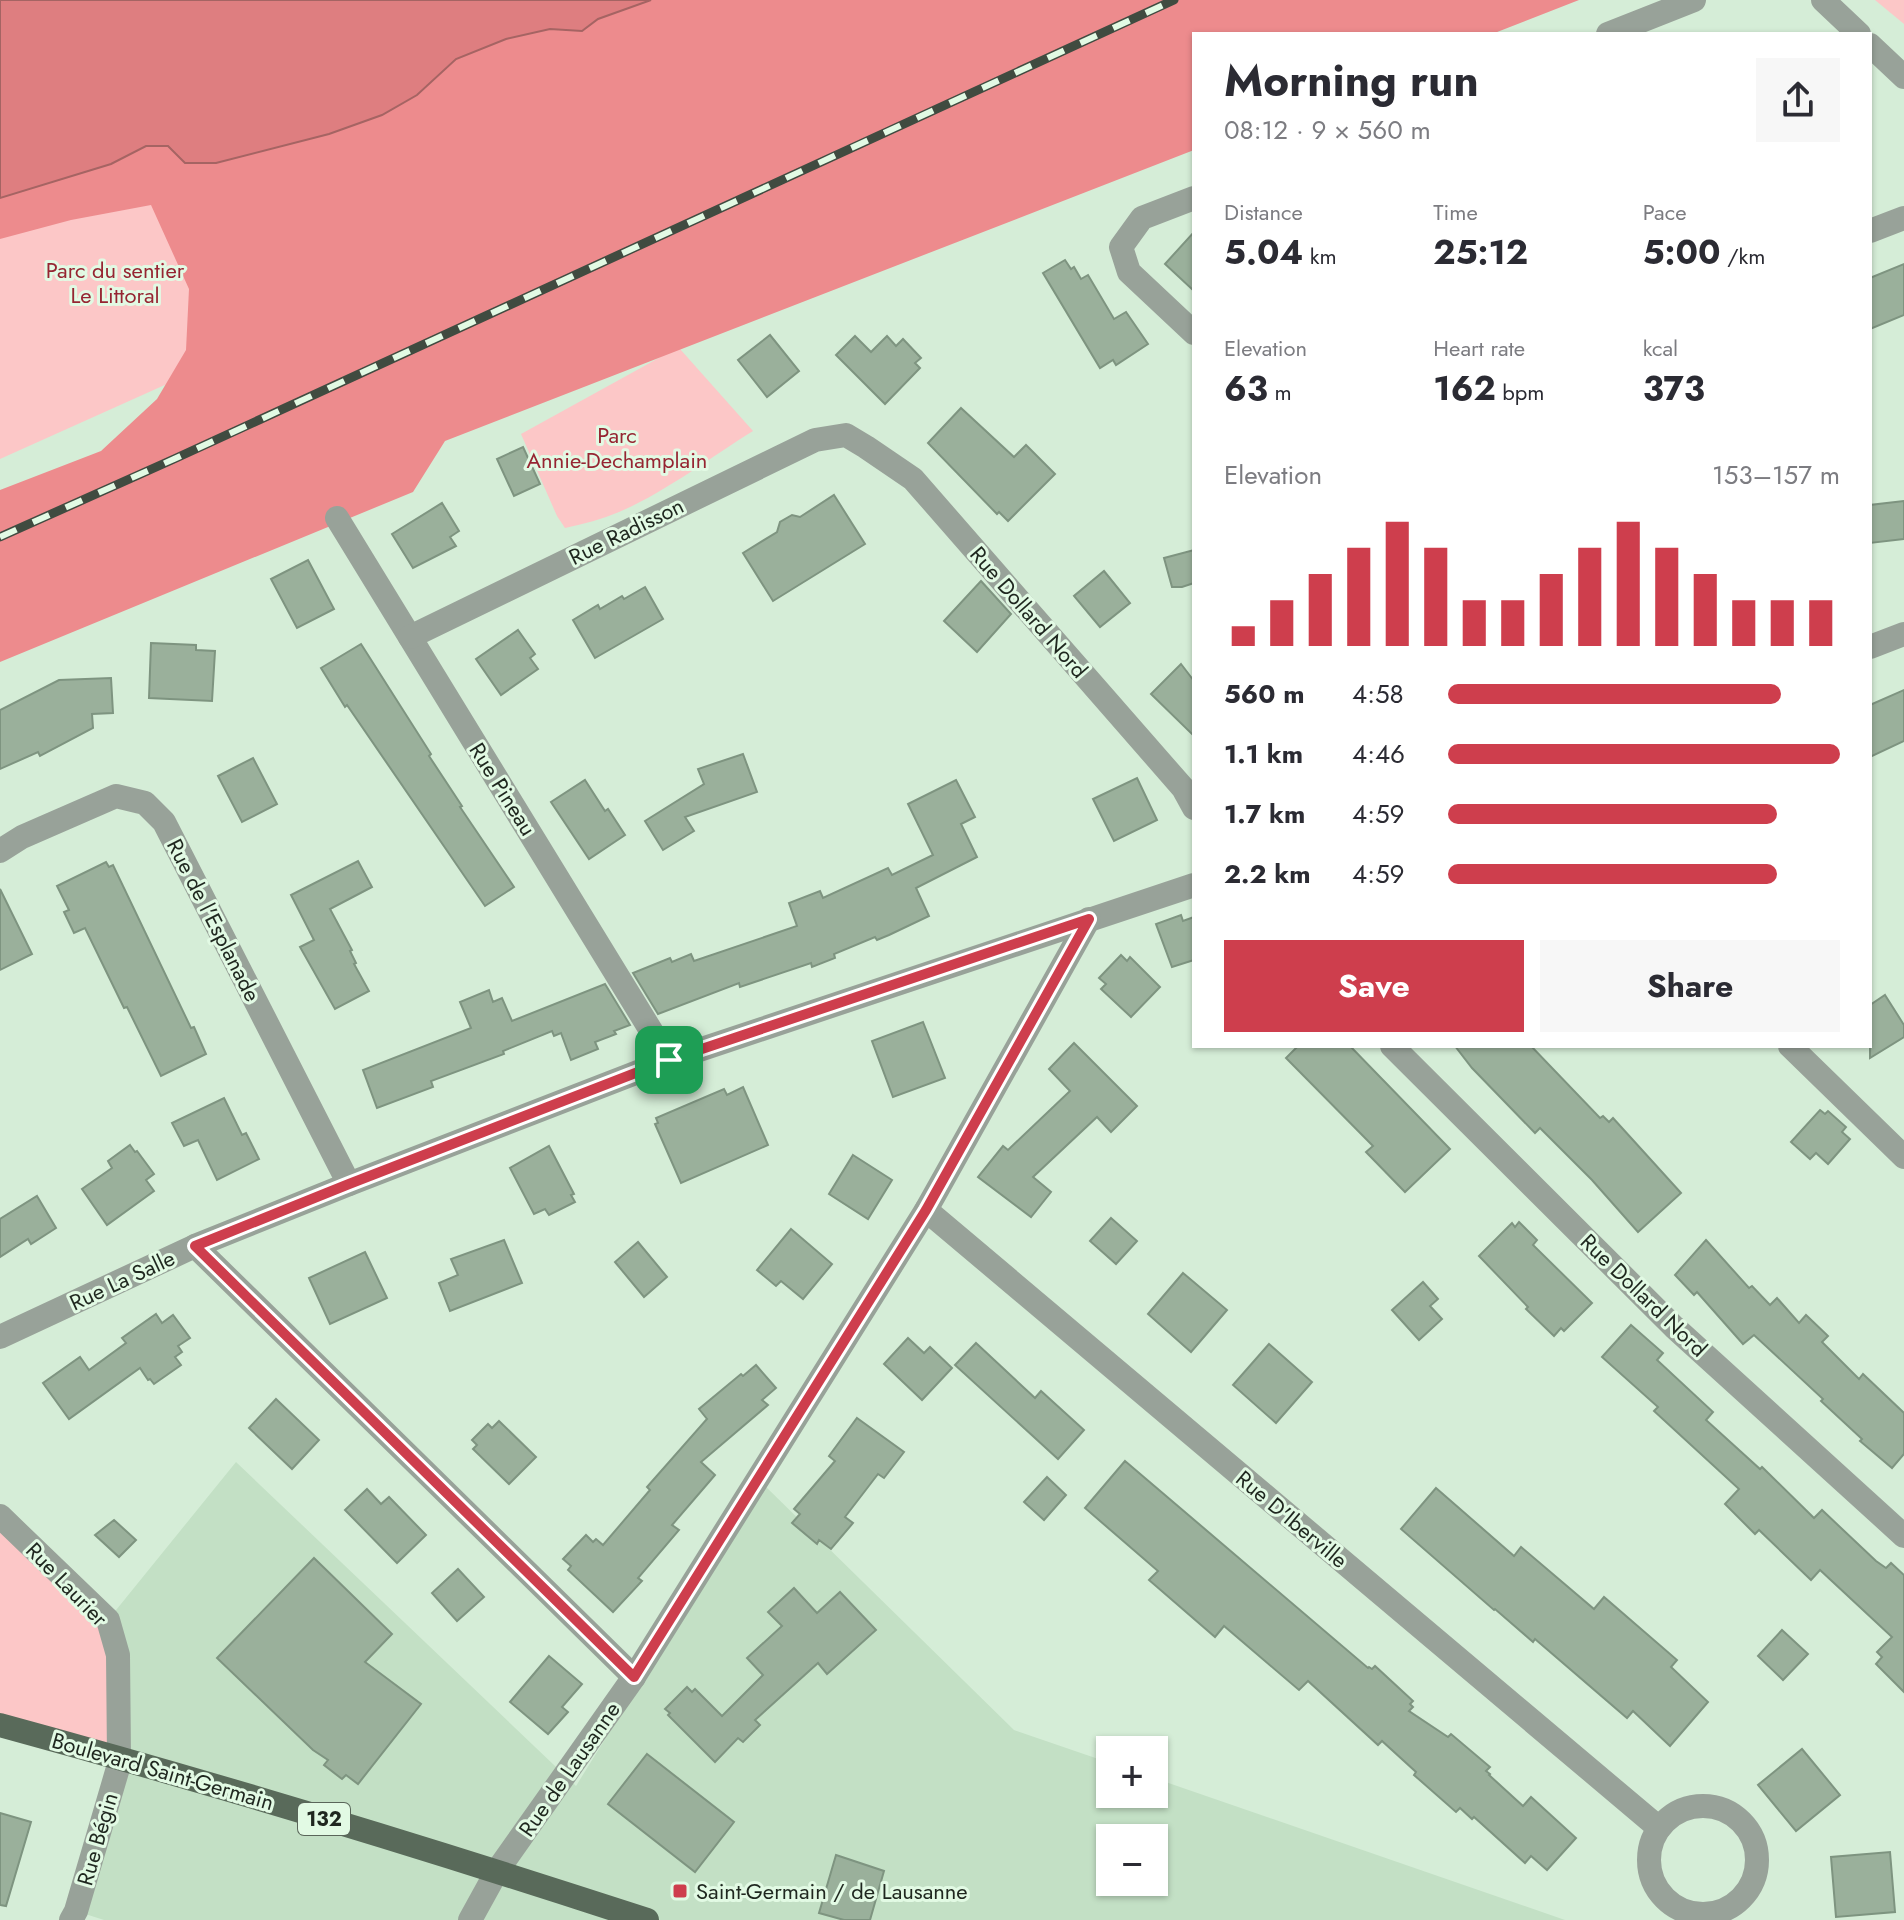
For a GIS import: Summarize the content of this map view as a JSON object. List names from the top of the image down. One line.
{"streets":{"main road":["Boulevard Saint-Germain","132"],"street":["Rue Radisson","Rue Dollard Nord","Rue Pineau","Rue de l'Esplanade","Rue La Salle","Rue D'Iberville","Rue Laurier","Rue de Lausanne","Rue Bégin"]},"crossings":[["Rue Radisson","Rue Dollard Nord"],["Rue Radisson","Rue Pineau"],["Rue Pineau","Rue La Salle"],["Rue de l'Esplanade","Rue La Salle"],["Rue La Salle","Rue de Lausanne"],["Rue D'Iberville","Rue de Lausanne"],["Rue Laurier","Boulevard Saint-Germain"],["Rue Laurier","Rue Bégin"],["Rue de Lausanne","Boulevard Saint-Germain"],["Boulevard Saint-Germain","Rue Bégin"]],"parks":["Parc du sentier Le Littoral","Parc Annie-Dechamplain"],"places":{"transit":["Saint-Germain / de Lausanne"]},"page":{"heading":["Morning run","08:12 · 9 × 560 m"],"stats":[["Distance","5.04 km"],["Time","25:12"],["Pace","5:00 /km"],["Elevation","63 m"],["Heart rate","162 bpm"],["kcal","373"]],"chart":["Elevation","153–157 m"],"list":[{"name":"560 m","note":"4:58"},{"name":"1.1 km","note":"4:46"},{"name":"1.7 km","note":"4:59"},{"name":"2.2 km","note":"4:59"}],"buttons":["Save","Share"],"map_buttons":["+","−"]}}
